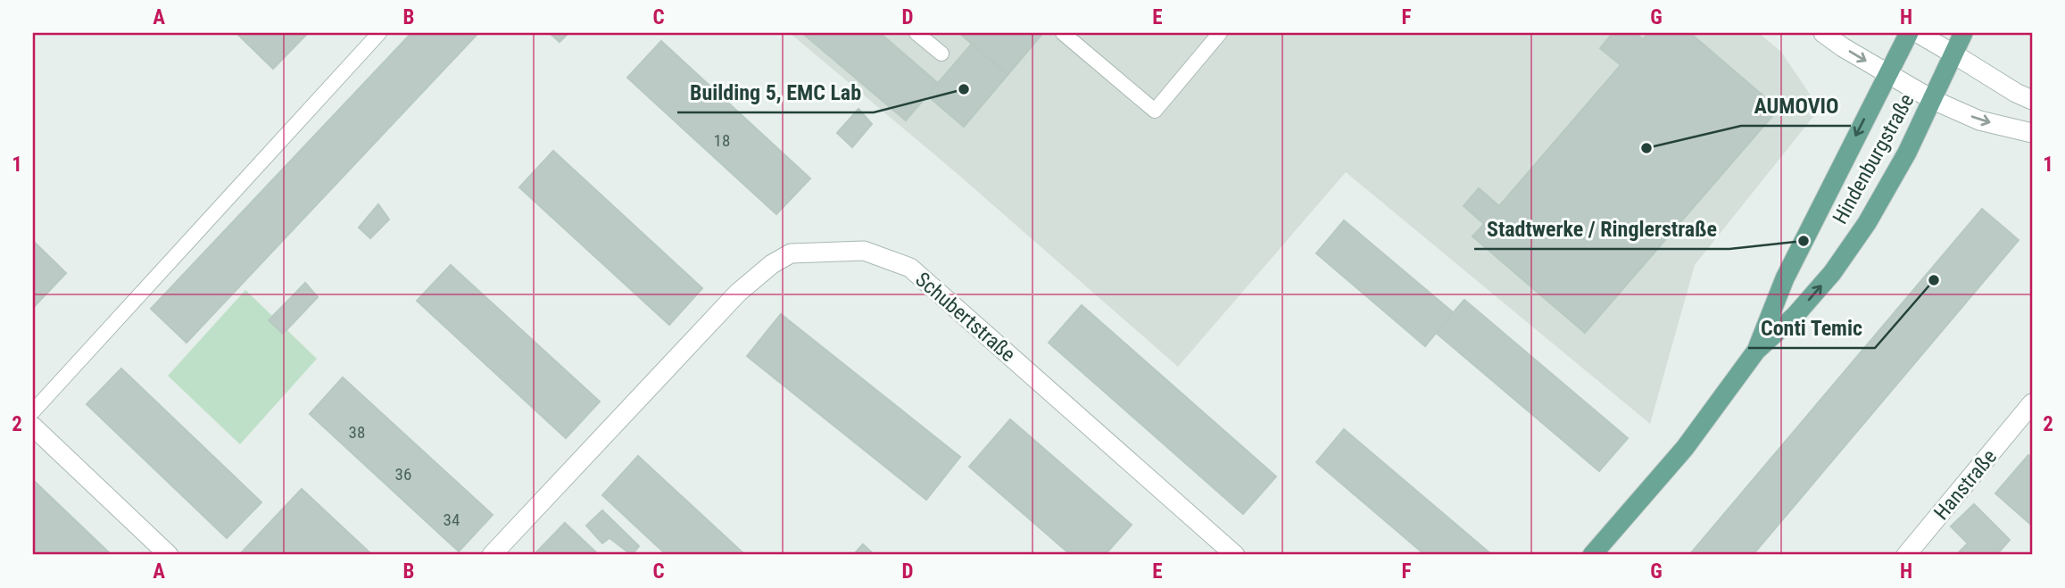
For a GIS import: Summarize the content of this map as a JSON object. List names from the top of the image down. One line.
{"streets":{"main road":["Hindenburgstraße"],"street":["Schubertstraße","Hanstraße"]},"places":["Building 5, EMC Lab","AUMOVIO","Stadtwerke / Ringlerstraße","Conti Temic"],"house_numbers":["18","38","36","34"],"grid":{"columns":["A","B","C","D","E","F","G","H"],"rows":["1","2"]}}
